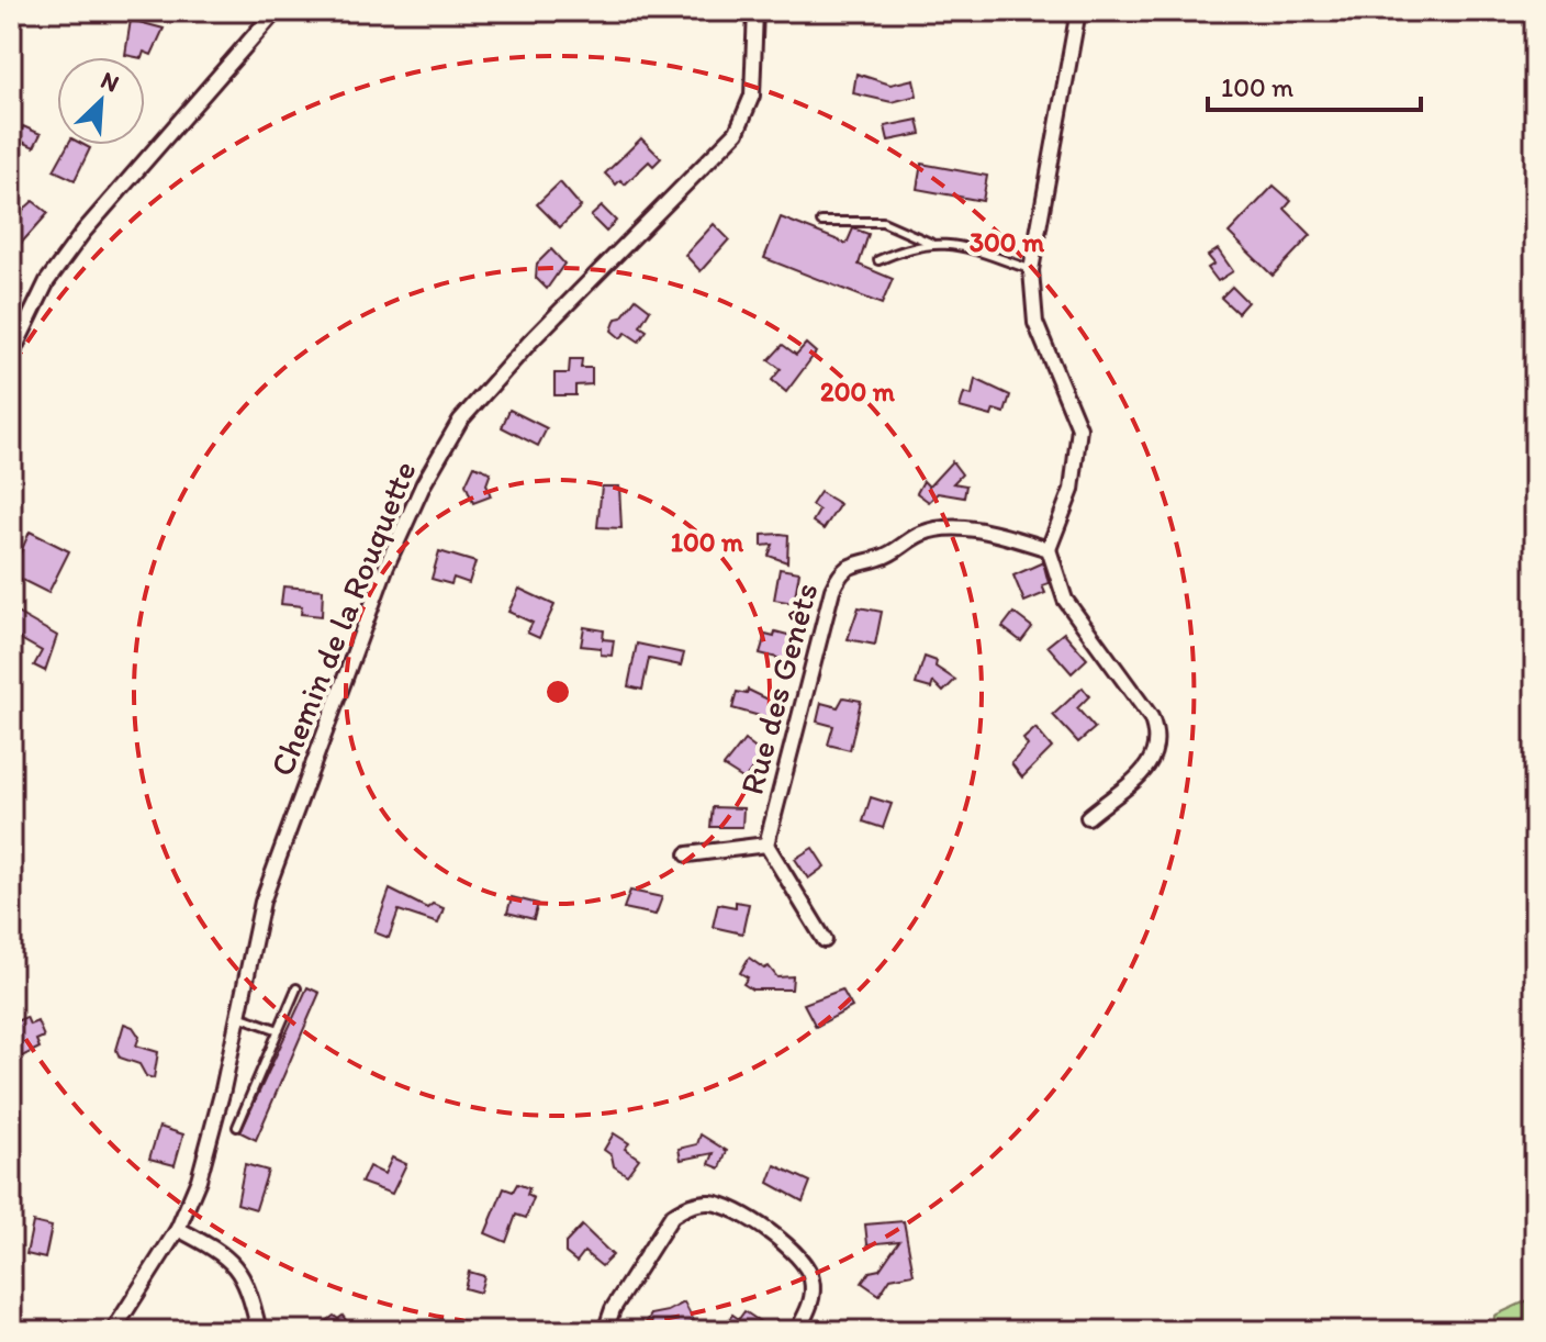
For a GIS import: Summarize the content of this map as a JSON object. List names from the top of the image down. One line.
{"streets":{"street":["Chemin de la Rouquette","Rue des Genêts"]},"scale_bar":"100 m","north":"top right","rings":["300 m","200 m","100 m"]}
